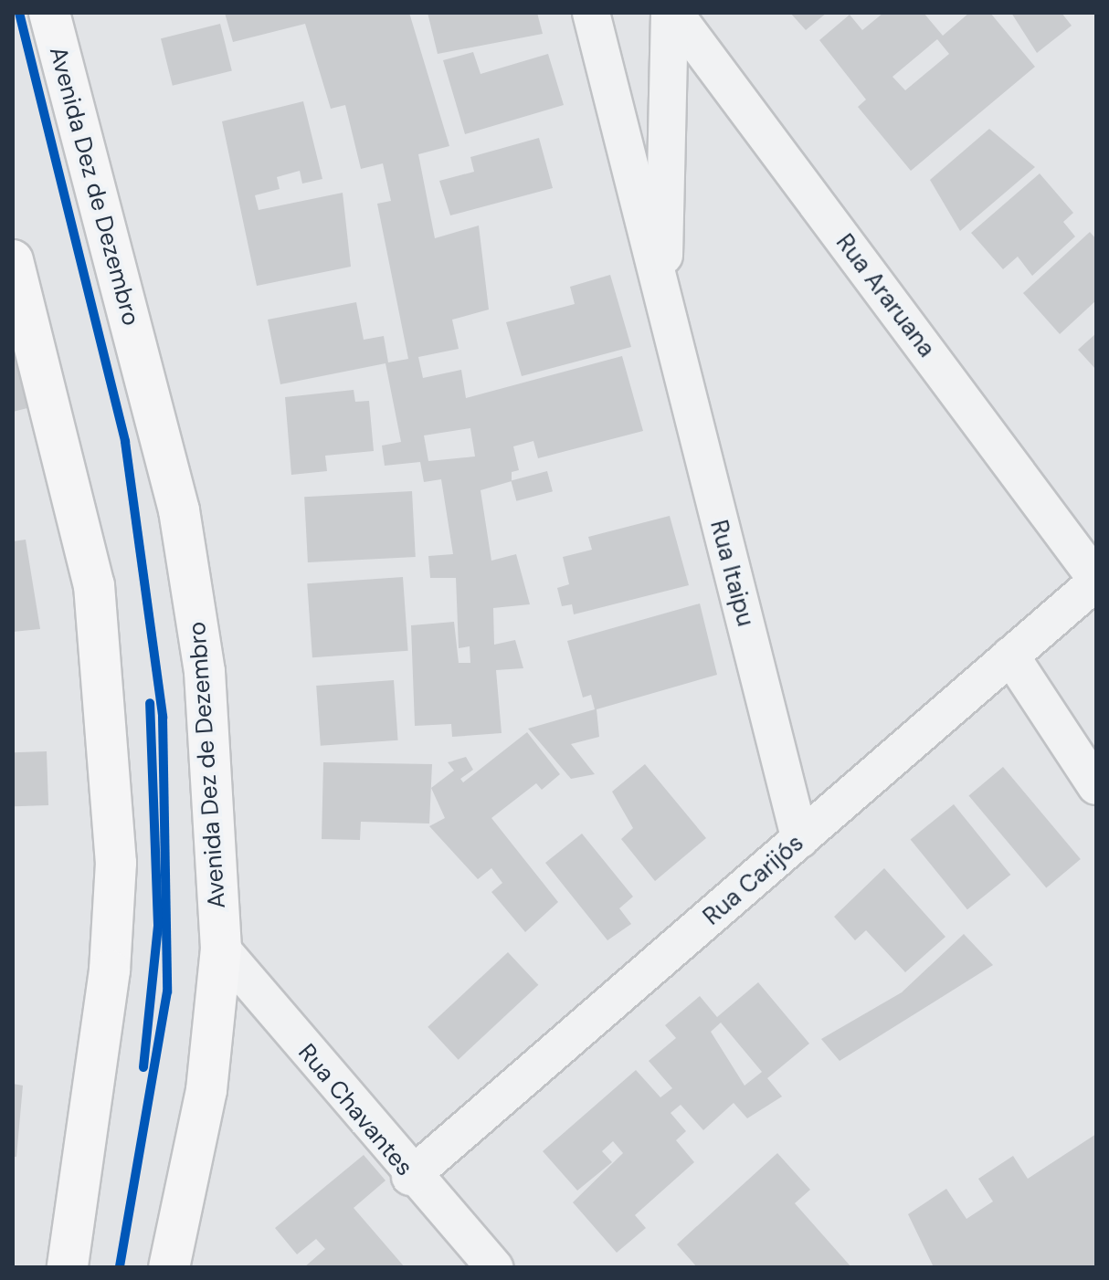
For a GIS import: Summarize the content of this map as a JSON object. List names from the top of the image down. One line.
{"streets":{"highway":["Avenida Dez de Dezembro"],"street":["Rua Araruana","Rua Itaipu","Rua Carijós","Rua Chavantes"]},"crossings":[["Avenida Dez de Dezembro","Rua Chavantes"],["Rua Araruana","Rua Itaipu"],["Rua Araruana","Rua Carijós"],["Rua Itaipu","Rua Carijós"],["Rua Carijós","Rua Chavantes"]]}
